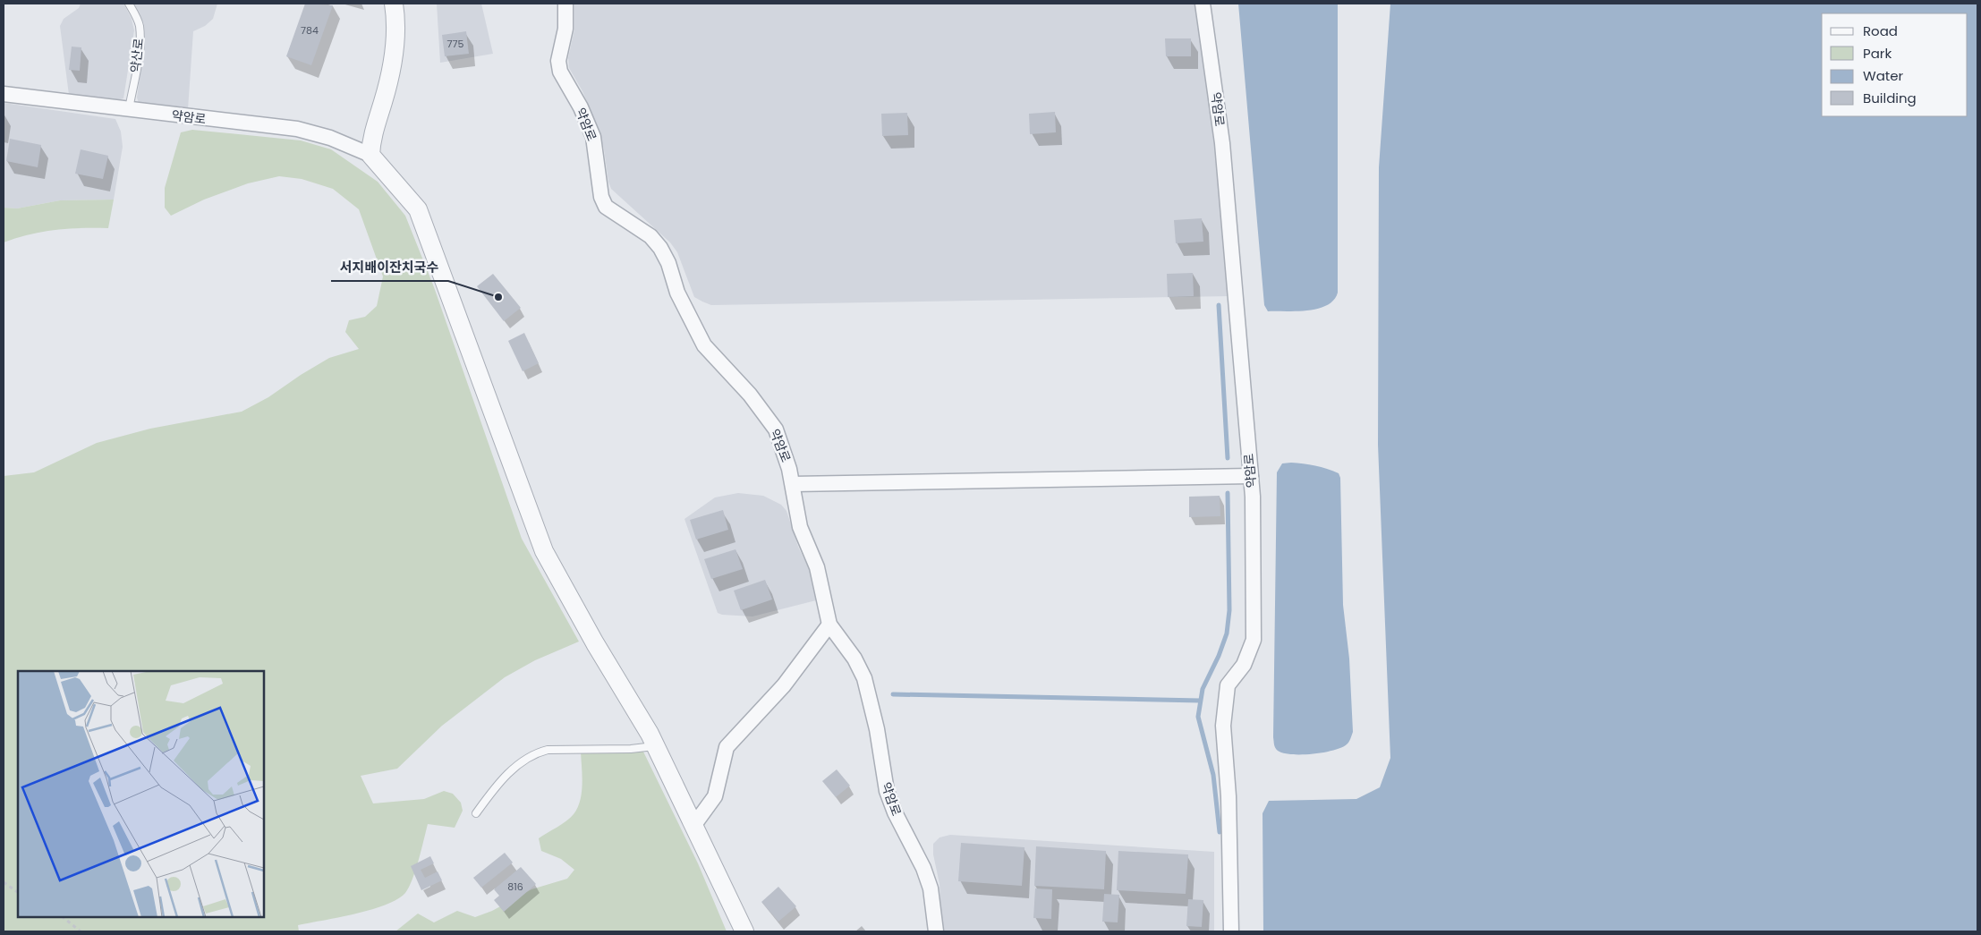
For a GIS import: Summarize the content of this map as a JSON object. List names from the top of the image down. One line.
{"streets":{"street":["약암로"],"lane":["약산로"]},"crossings":[["약산로","약암로"]],"places":["서지배이잔치국수"],"house_numbers":["784","775","816"],"legend":["Road","Park","Water","Building"]}
